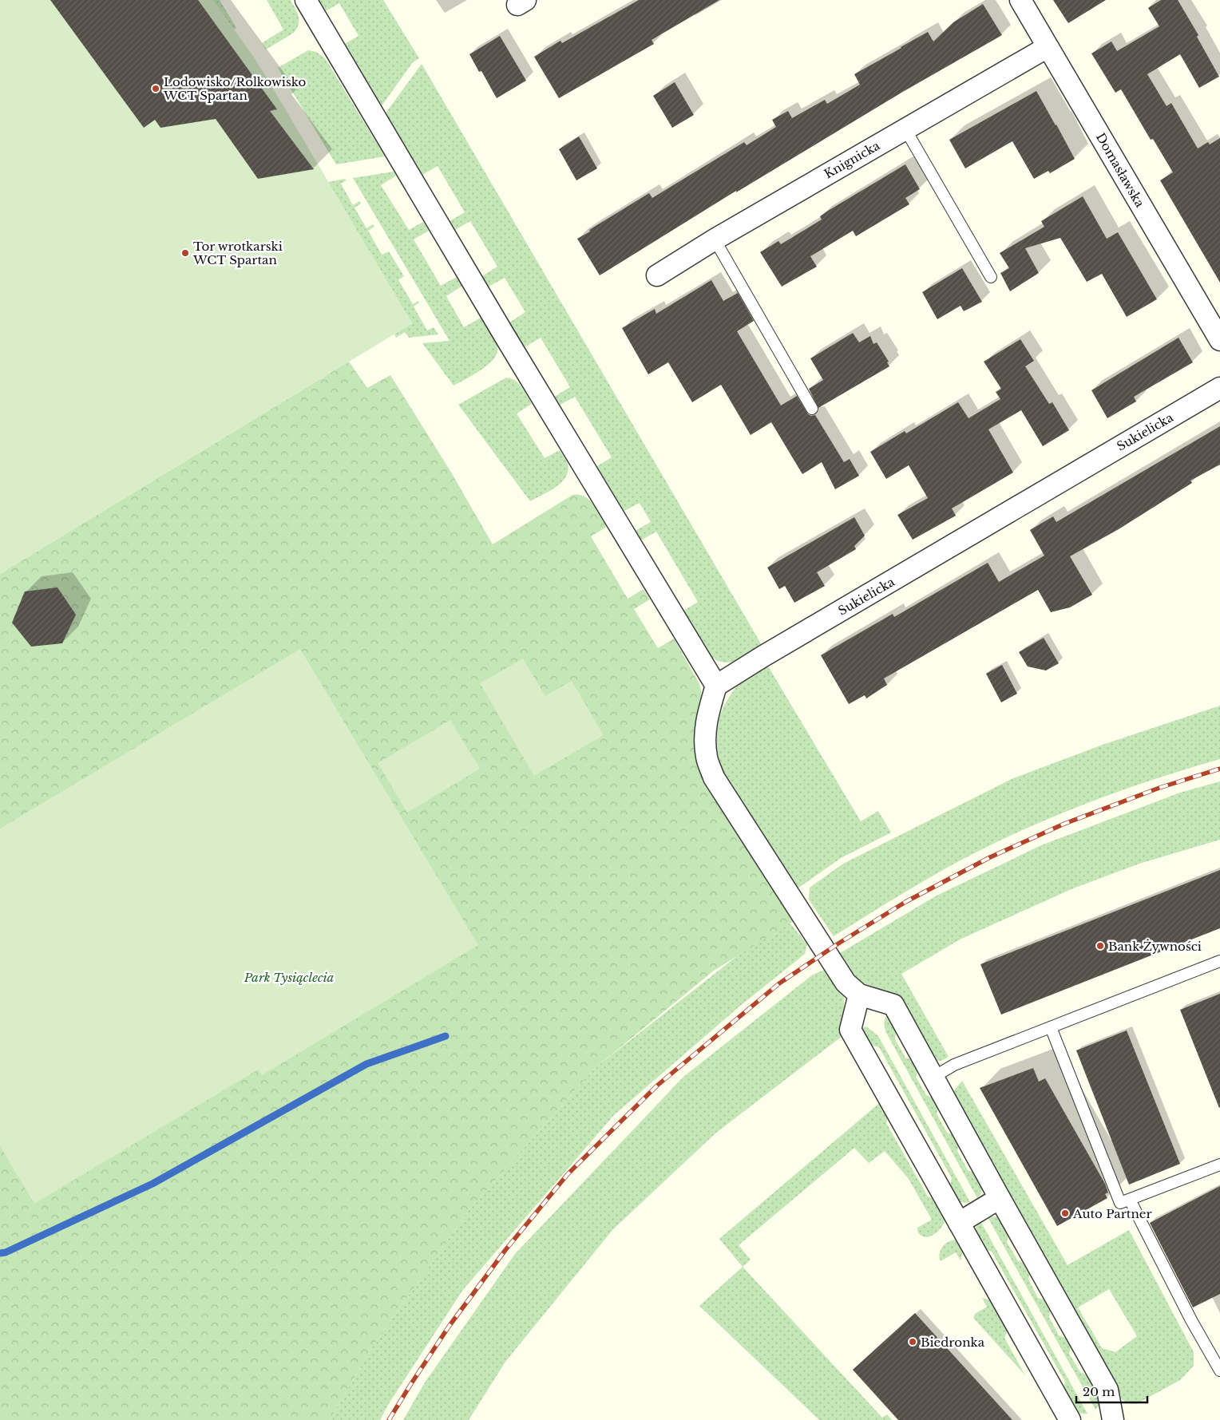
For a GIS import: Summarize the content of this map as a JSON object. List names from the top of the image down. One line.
{"streets":{"street":["Knignicka","Domasławska","Sukielicka"]},"crossings":[["Knignicka","Domasławska"]],"parks":["Park Tysiąclecia"],"places":["Lodowisko/Rolkowisko WCT Spartan","Tor wrotkarski WCT Spartan","Bank Żywności","Auto Partner","Biedronka"],"scale_bar":"20 m"}
